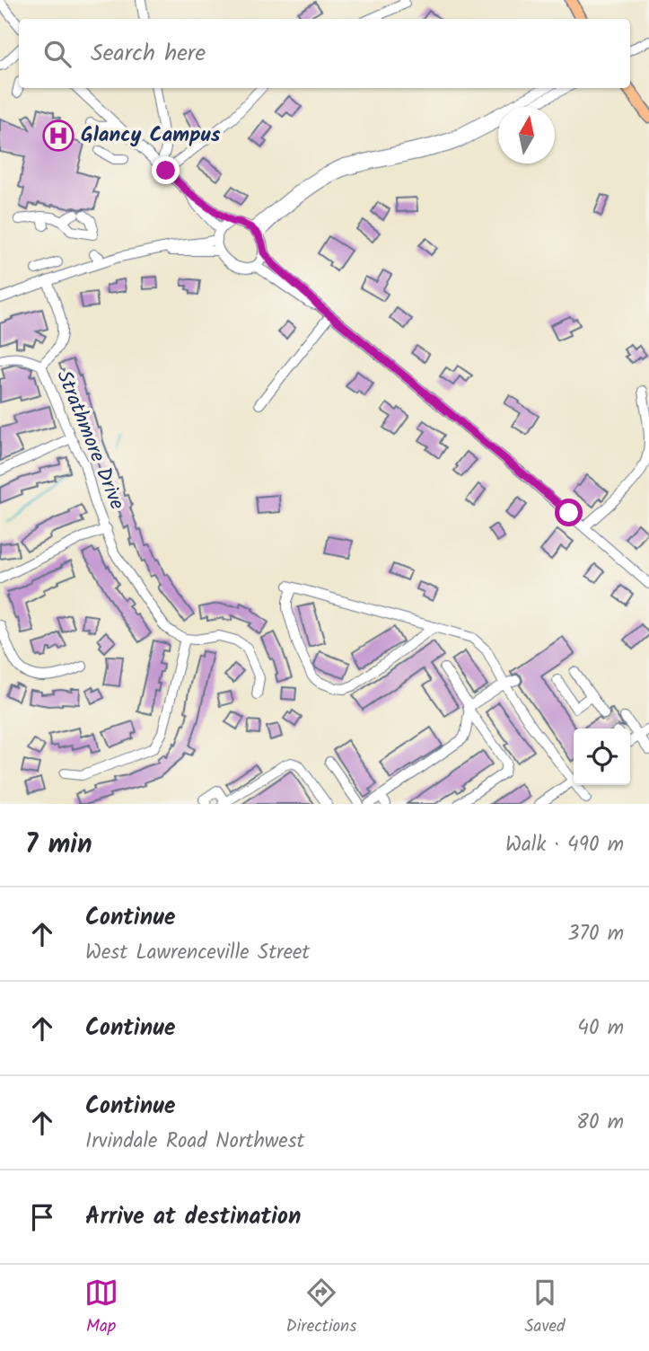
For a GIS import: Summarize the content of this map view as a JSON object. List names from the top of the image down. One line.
{"streets":{"street":["Strathmore Drive"]},"places":{"hospital":["Glancy Campus"]},"north":"top","page":{"search":"Search here","heading":["7 min","Walk · 490 m"],"list":[["Continue","West Lawrenceville Street","370 m"],["Continue","40 m"],["Continue","Irvindale Road Northwest","80 m"],"Arrive at destination"],"nav":["Map","Directions","Saved"]}}
